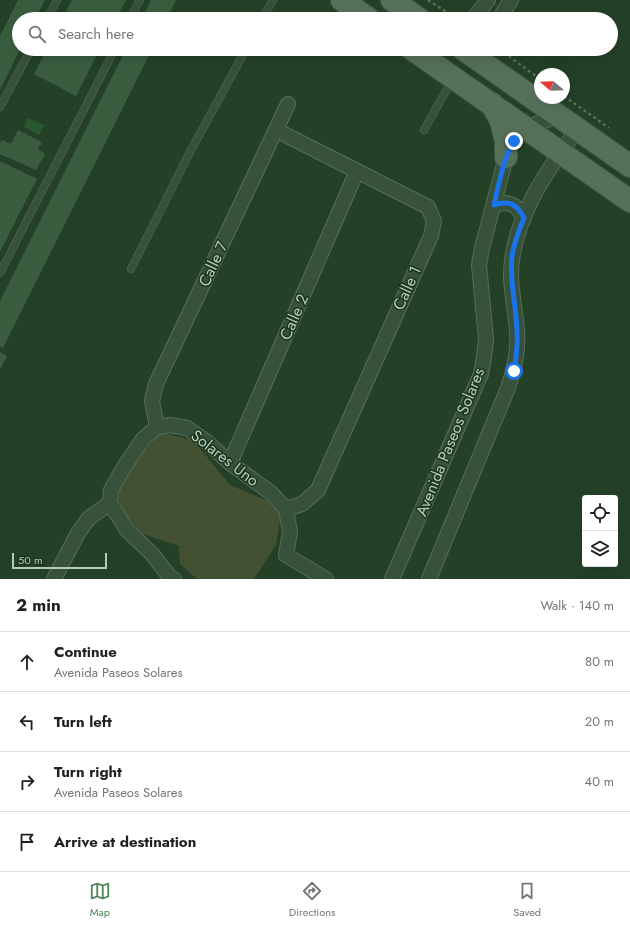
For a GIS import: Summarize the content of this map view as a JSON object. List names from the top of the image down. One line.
{"streets":{"street":["Calle 7","Calle 1","Calle 2","Avenida Paseos Solares","Solares Uno"]},"crossings":[["Calle 7","Calle 1"],["Calle 7","Solares Uno"],["Calle 1","Calle 2"],["Calle 1","Solares Uno"],["Calle 2","Solares Uno"]],"scale_bar":"50 m","north":"left","page":{"search":"Search here","scale":"50 m","heading":["2 min","Walk · 140 m"],"list":[["Continue","Avenida Paseos Solares","80 m"],["Turn left","20 m"],["Turn right","Avenida Paseos Solares","40 m"],"Arrive at destination"],"nav":["Map","Directions","Saved"]}}
